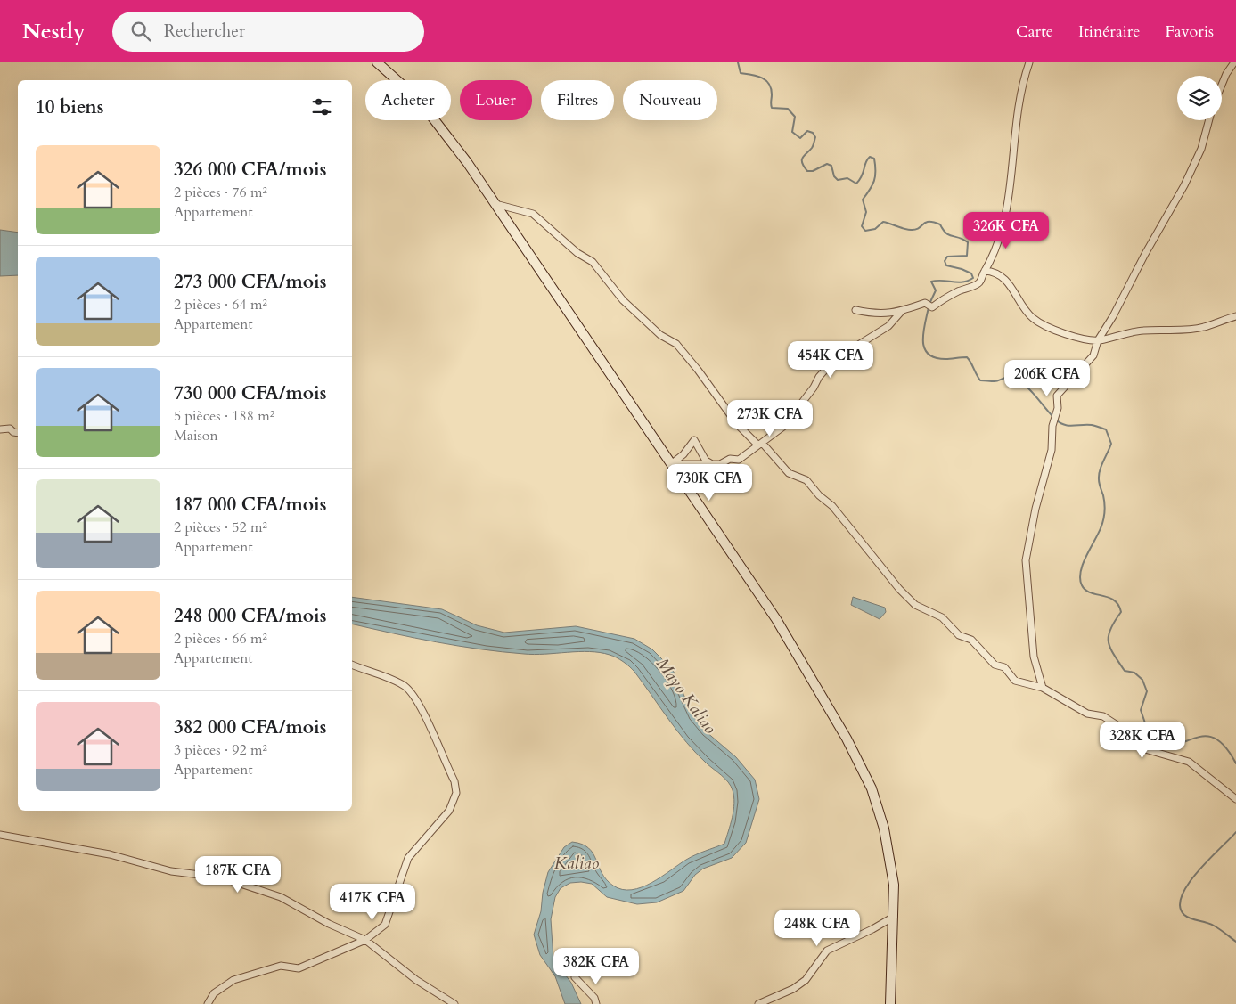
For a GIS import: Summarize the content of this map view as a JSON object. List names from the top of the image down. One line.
{"water":["Mayo Kaliao","Kaliao"],"page":{"header":"Nestly","search":"Rechercher","nav":["Carte","Itinéraire","Favoris"],"chip":["Acheter","Louer","Filtres","Nouveau"],"heading":"10 biens","list":[{"name":"326 000 CFA/mois","note":"2 pièces · 76 m² · Appartement"},{"name":"273 000 CFA/mois","note":"2 pièces · 64 m² · Appartement"},{"name":"730 000 CFA/mois","note":"5 pièces · 188 m² · Maison"},{"name":"187 000 CFA/mois","note":"2 pièces · 52 m² · Appartement"},{"name":"248 000 CFA/mois","note":"2 pièces · 66 m² · Appartement"},{"name":"382 000 CFA/mois","note":"3 pièces · 92 m² · Appartement"}],"price":["326K CFA","454K CFA","206K CFA","273K CFA","730K CFA","328K CFA","187K CFA","417K CFA","248K CFA","382K CFA"]}}
